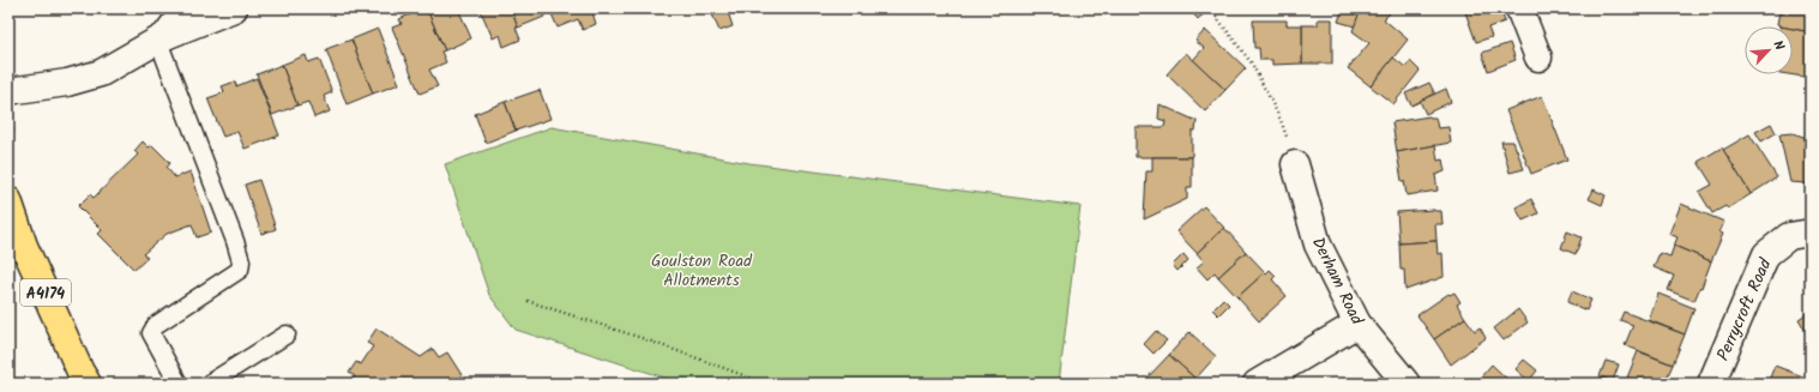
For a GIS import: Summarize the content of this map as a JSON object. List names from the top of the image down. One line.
{"streets":{"highway":["A4174"],"street":["Derham Road","Perrycroft Road"]},"parks":["Goulston Road Allotments"],"north":"top right"}
